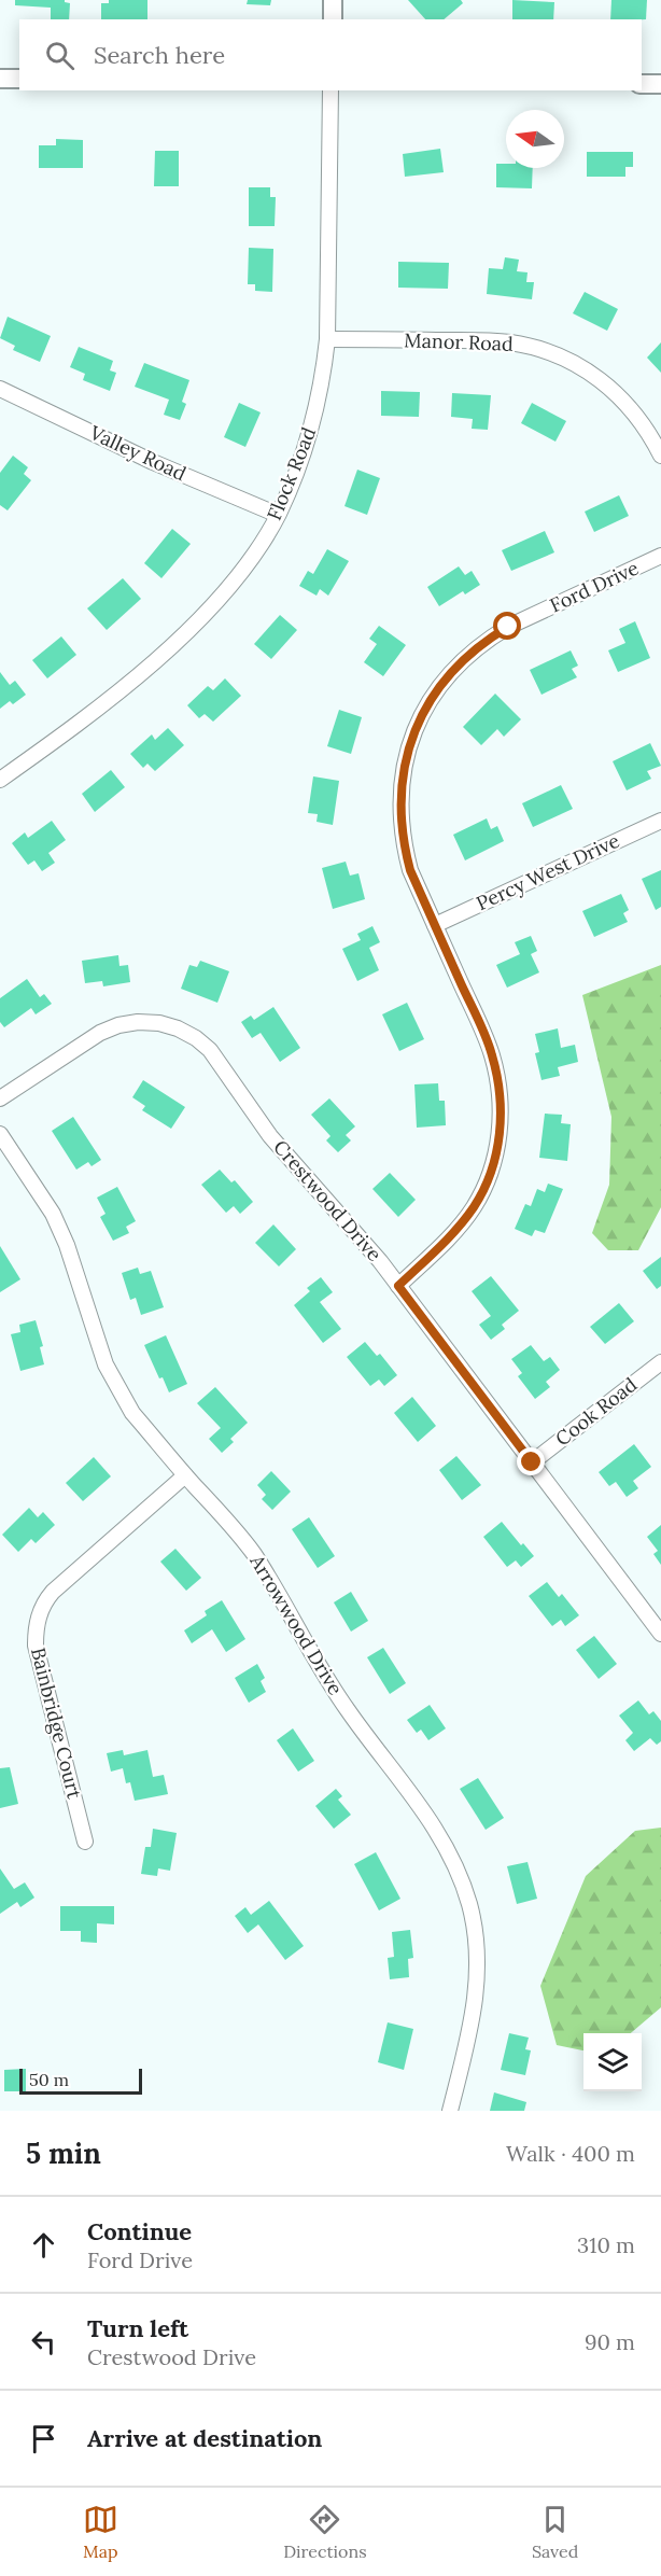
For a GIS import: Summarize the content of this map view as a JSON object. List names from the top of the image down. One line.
{"streets":{"street":["Manor Road","Valley Road","Flock Road","Ford Drive","Percy West Drive","Crestwood Drive","Cook Road","Arrowwood Drive","Bainbridge Court"]},"crossings":[["Manor Road","Flock Road"],["Valley Road","Flock Road"],["Ford Drive","Percy West Drive"],["Ford Drive","Crestwood Drive"],["Crestwood Drive","Cook Road"],["Arrowwood Drive","Bainbridge Court"]],"scale_bar":"50 m","north":"left","page":{"search":"Search here","scale":"50 m","heading":["5 min","Walk · 400 m"],"list":[["Continue","Ford Drive","310 m"],["Turn left","Crestwood Drive","90 m"],"Arrive at destination"],"nav":["Map","Directions","Saved"]}}
